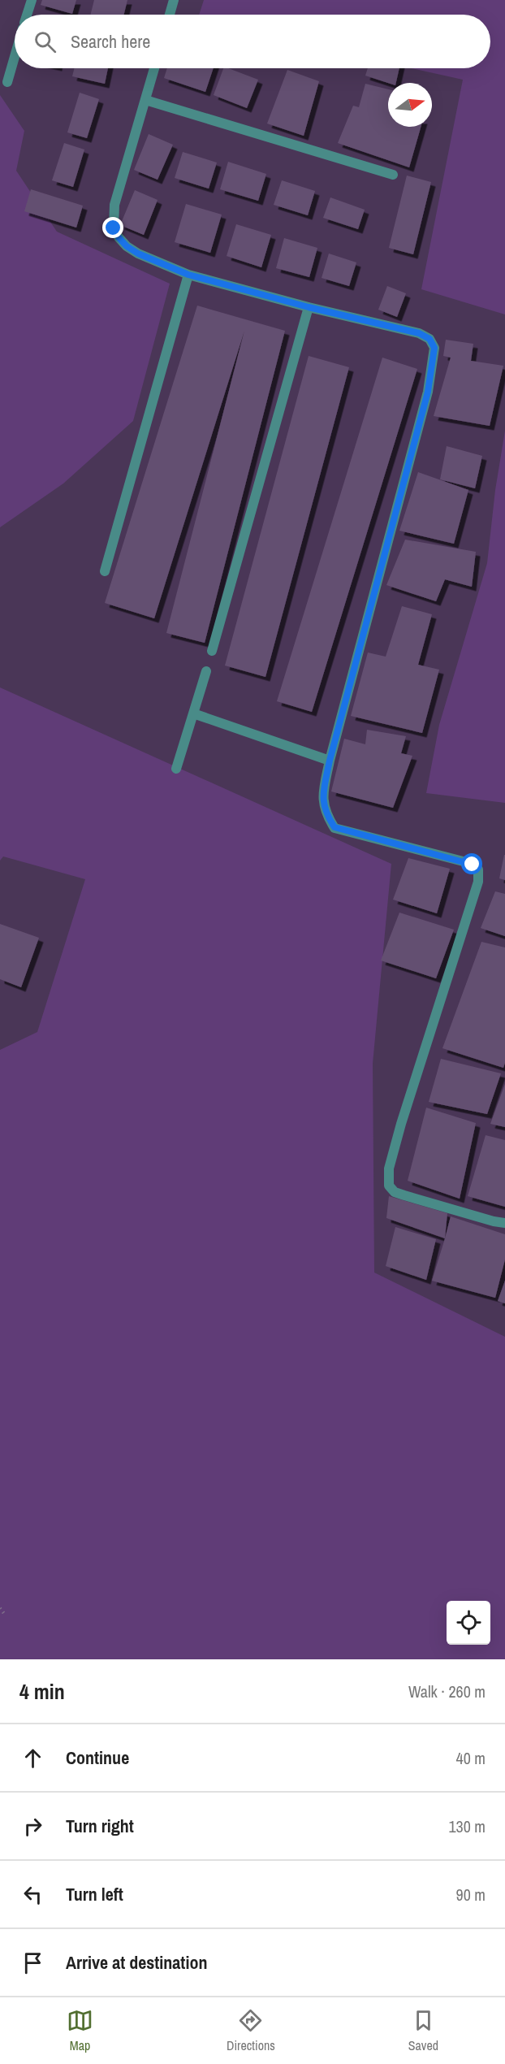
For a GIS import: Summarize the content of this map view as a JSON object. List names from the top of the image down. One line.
{"north":"right","page":{"search":"Search here","heading":["4 min","Walk · 260 m"],"list":[["Continue","40 m"],["Turn right","130 m"],["Turn left","90 m"],"Arrive at destination"],"nav":["Map","Directions","Saved"]}}
